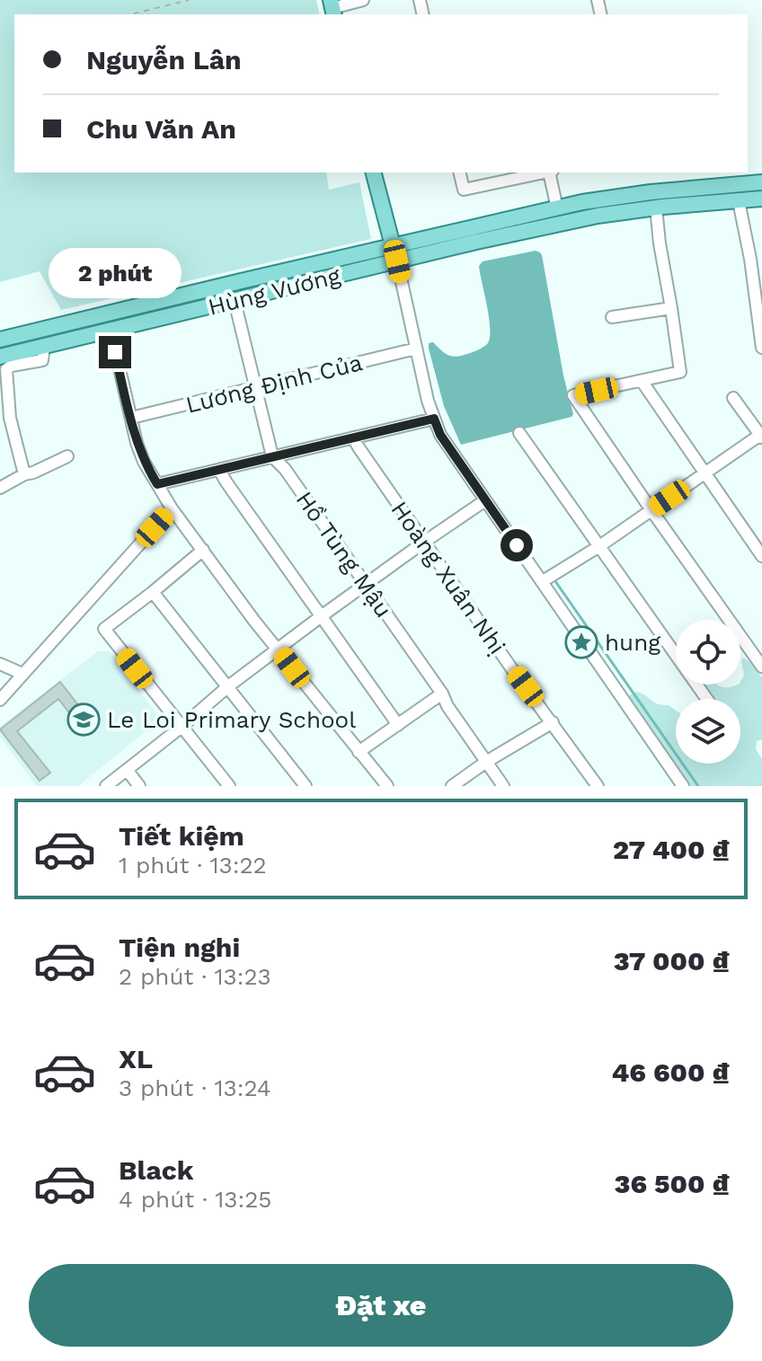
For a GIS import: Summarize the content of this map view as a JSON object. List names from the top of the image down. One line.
{"streets":{"main road":["Hùng Vương"],"street":["Lương Định Của","Hồ Tùng Mậu","Hoàng Xuân Nhị"]},"crossings":[["Hùng Vương","Hồ Tùng Mậu"],["Lương Định Của","Hồ Tùng Mậu"]],"places":{"place":["hung"],"school or university":["Le Loi Primary School"]},"page":{"banner":["Nguyễn Lân","Chu Văn An"],"bubble":"2 phút","list":[{"name":"Tiết kiệm","note":"1 phút · 13:22","value":"27 400 ₫"},{"name":"Tiện nghi","note":"2 phút · 13:23","value":"37 000 ₫"},{"name":"XL","note":"3 phút · 13:24","value":"46 600 ₫"},{"name":"Black","note":"4 phút · 13:25","value":"36 500 ₫"}],"buttons":"Đặt xe"}}
